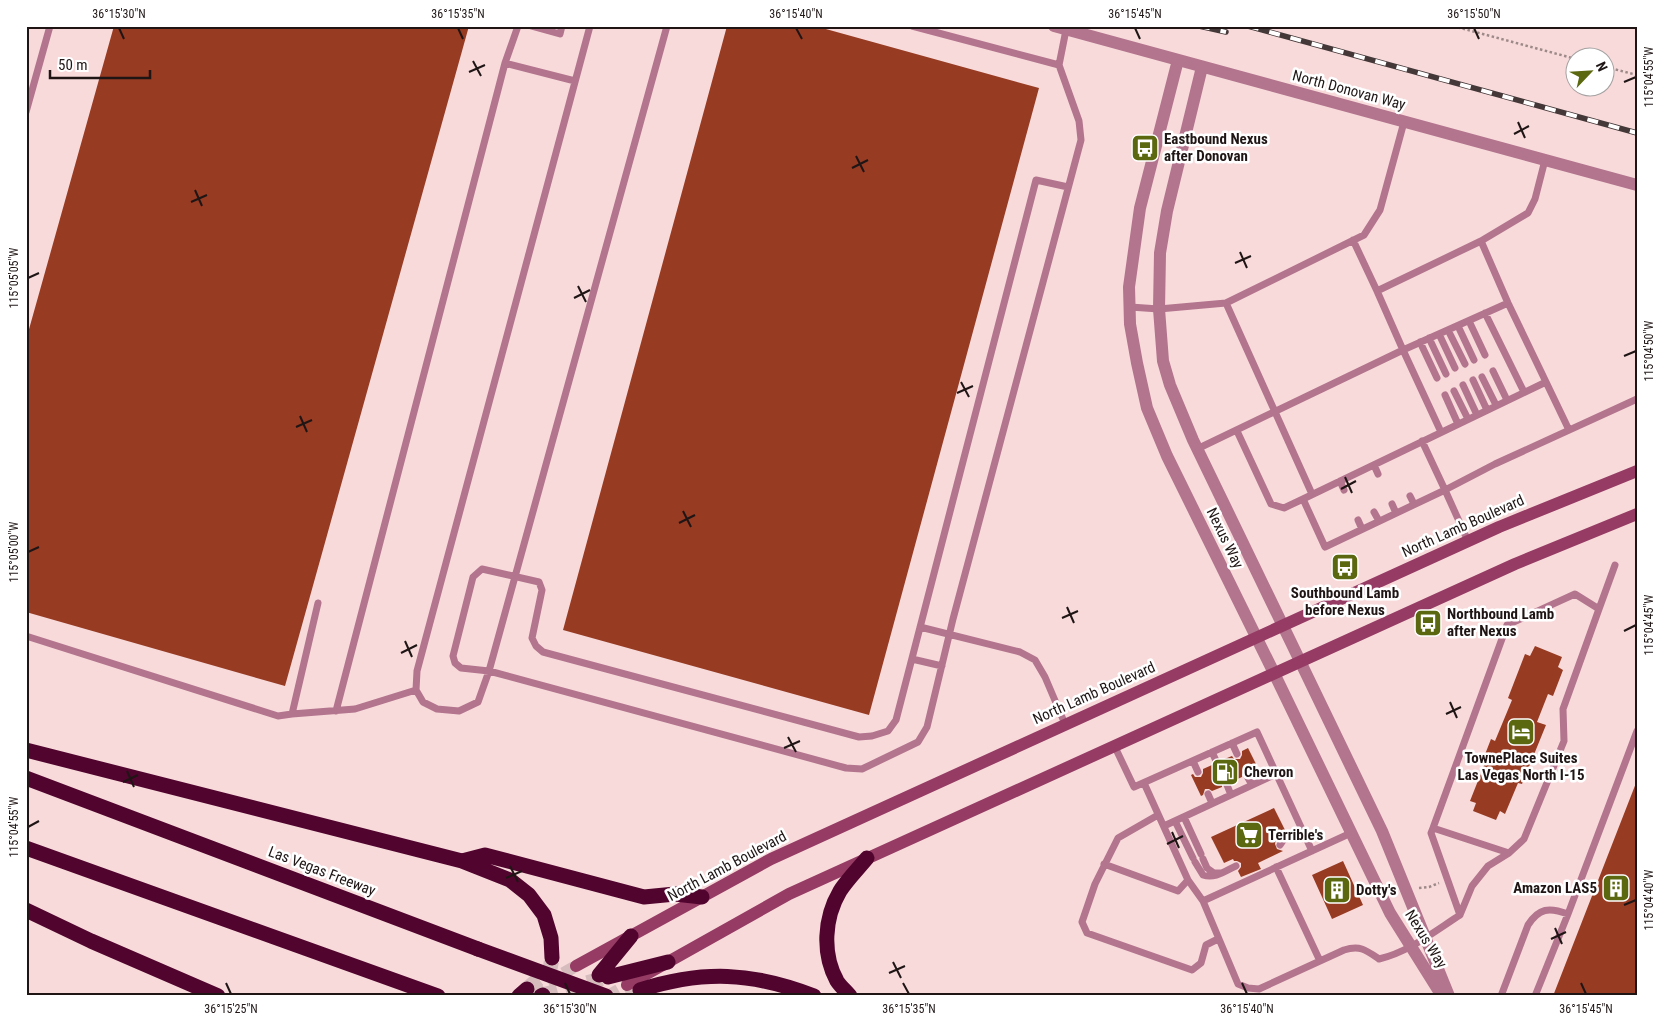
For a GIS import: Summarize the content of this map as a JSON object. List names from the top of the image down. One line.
{"streets":{"highway":["Las Vegas Freeway"],"main road":["North Lamb Boulevard"],"street":["North Donovan Way","Nexus Way"]},"crossings":[["North Donovan Way","Nexus Way"],["North Lamb Boulevard","Nexus Way"]],"places":{"bus stop":["Eastbound Nexus after Donovan","Southbound Lamb before Nexus","Northbound Lamb after Nexus"],"hotel":["TownePlace Suites Las Vegas North I-15"],"fuel station":["Chevron"],"supermarket":["Terrible's"],"building":["Amazon LAS5","Dotty's"]},"scale_bar":"50 m","north":"top right","coordinates":["36°15'30\"N","36°15'35\"N","36°15'40\"N","36°15'45\"N","36°15'50\"N","115°04'55\"W","115°05'05\"W","115°04'50\"W","115°05'00\"W","115°04'45\"W","115°04'40\"W","36°15'25\"N"]}
